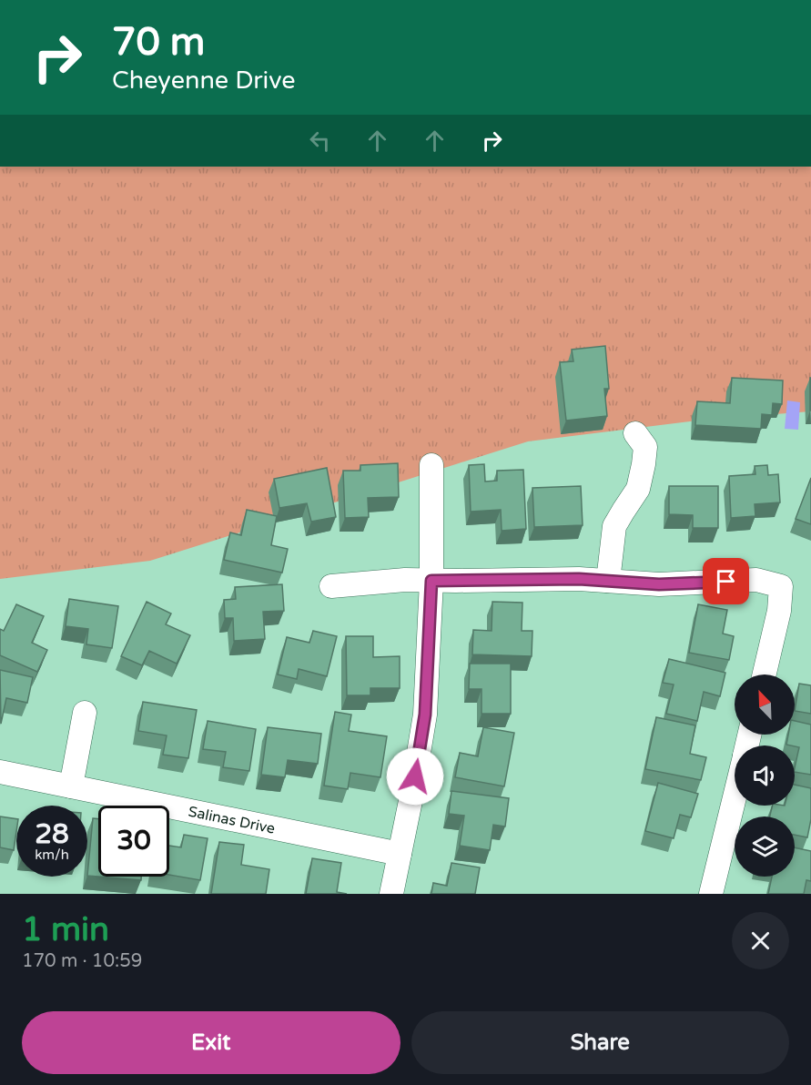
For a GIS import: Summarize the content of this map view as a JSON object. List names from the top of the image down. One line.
{"streets":{"street":["Salinas Drive"]},"north":"top left","page":{"turn":["70 m","Cheyenne Drive"],"speed":"28 km/h","limit":"30","heading":["1 min","170 m · 10:59"],"buttons":["Exit","Share"]}}
